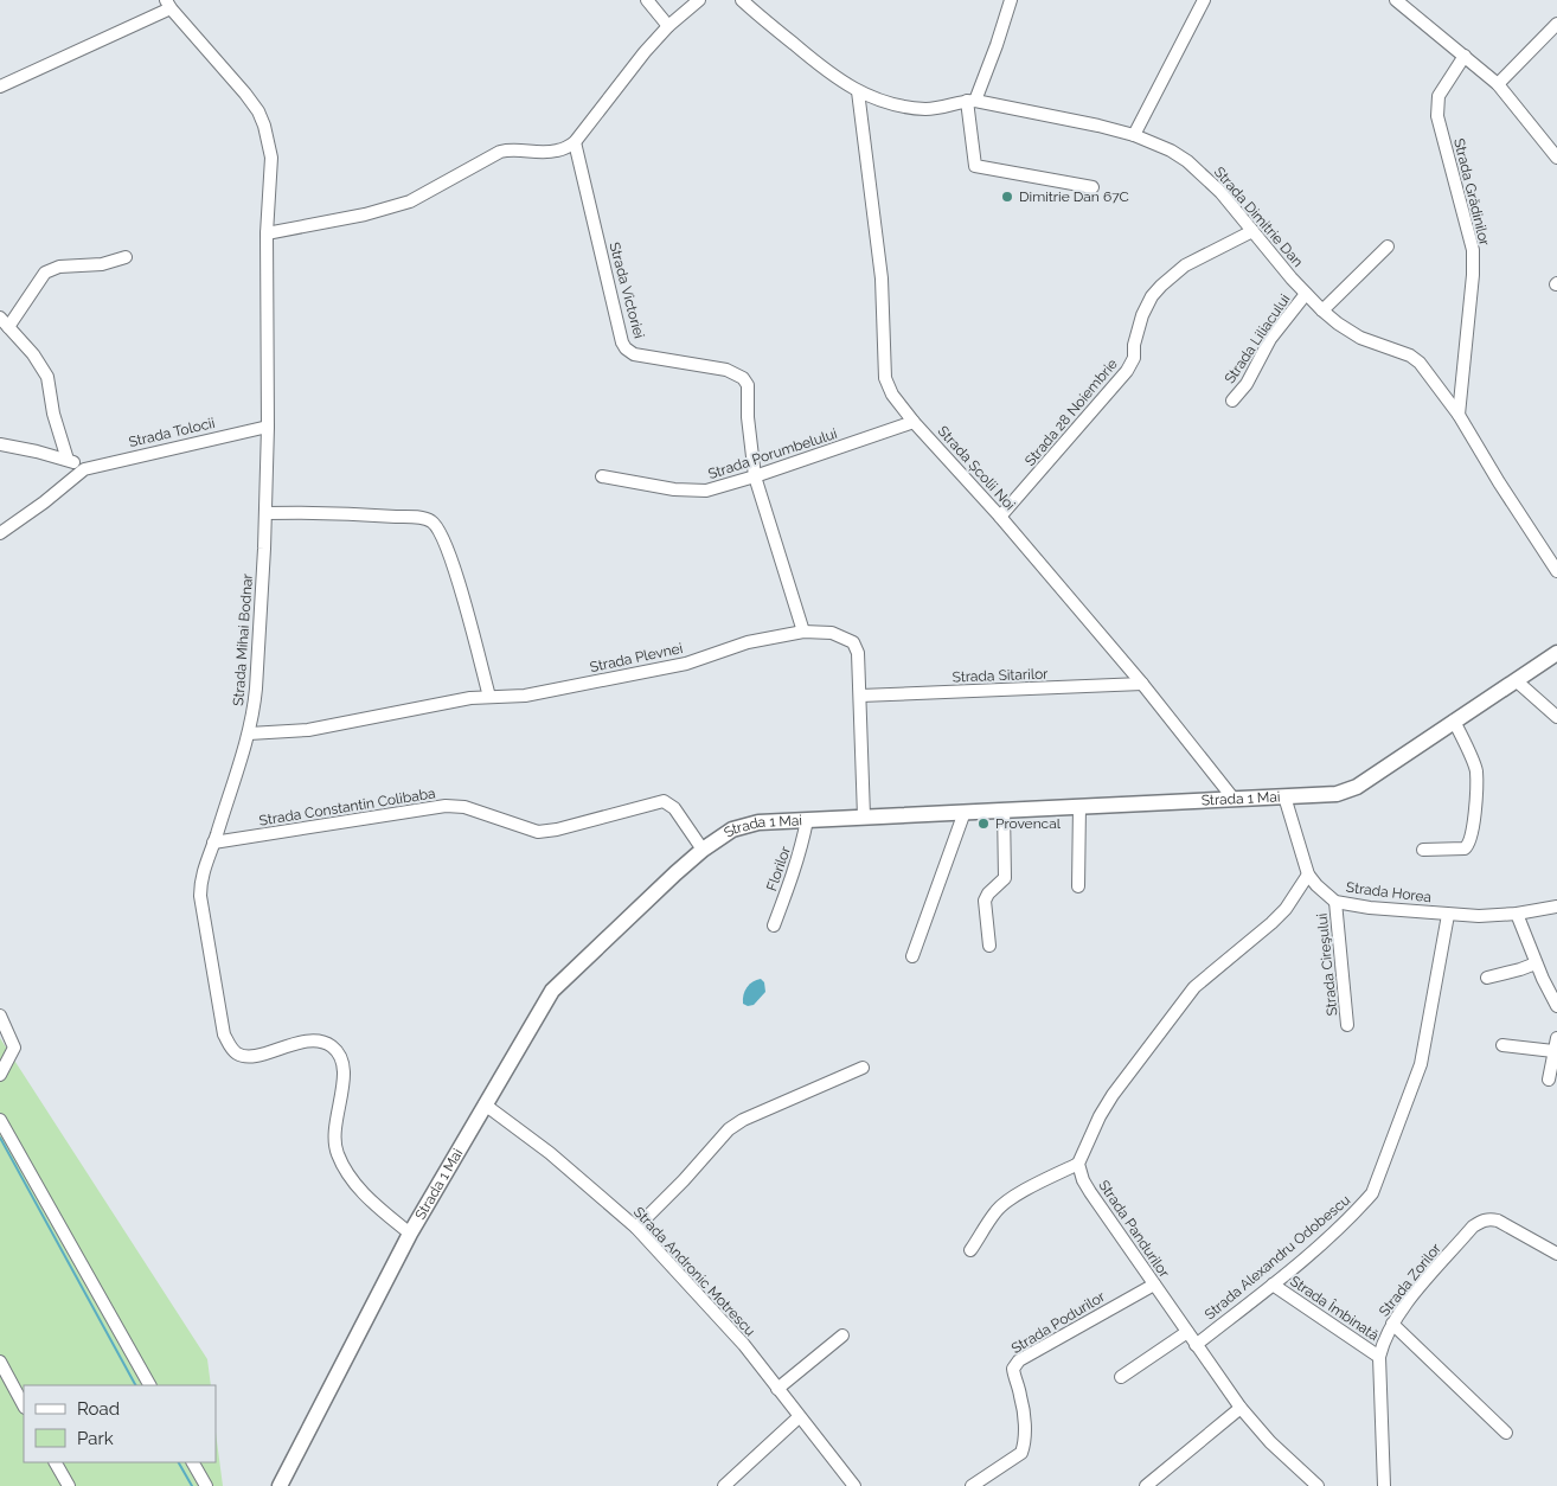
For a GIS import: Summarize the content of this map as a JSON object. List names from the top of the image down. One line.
{"streets":{"main road":["Strada 1 Mai"],"street":["Strada Grădinilor","Strada Dimitrie Dan","Strada Victoriei","Strada Liliacului","Strada 28 Noiembrie","Strada Tolocii","Strada Porumbelului","Strada Școlii Noi","Strada Mihai Bodnar","Strada Plevnei","Strada Sitarilor","Strada Constantin Colibaba","Florilor","Strada Horea","Strada Cireşului","Strada Pandurilor","Strada Alexandru Odobescu","Strada Andronic Motrescu","Strada Zorilor","Strada Îmbinată","Strada Podurilor"]},"crossings":[["Strada Grădinilor","Strada Dimitrie Dan"],["Strada Dimitrie Dan","Strada Liliacului"],["Strada Dimitrie Dan","Strada 28 Noiembrie"],["Strada Dimitrie Dan","Strada Școlii Noi"],["Strada Victoriei","Strada Porumbelului"],["Strada Victoriei","Strada Plevnei"],["Strada 28 Noiembrie","Strada Școlii Noi"],["Strada Tolocii","Strada Mihai Bodnar"],["Strada Porumbelului","Strada Școlii Noi"],["Strada Școlii Noi","Strada Sitarilor"],["Strada Școlii Noi","Strada 1 Mai"],["Strada Mihai Bodnar","Strada Plevnei"],["Strada Mihai Bodnar","Strada 1 Mai"],["Strada Mihai Bodnar","Strada Constantin Colibaba"],["Strada Plevnei","Strada Sitarilor"],["Strada Plevnei","Strada 1 Mai"],["Strada 1 Mai","Strada Constantin Colibaba"],["Strada 1 Mai","Florilor"],["Strada 1 Mai","Strada Horea"],["Strada 1 Mai","Strada Andronic Motrescu"],["Strada Horea","Strada Cireşului"],["Strada Horea","Strada Alexandru Odobescu"],["Strada Pandurilor","Strada Alexandru Odobescu"],["Strada Pandurilor","Strada Podurilor"],["Strada Alexandru Odobescu","Strada Îmbinată"],["Strada Zorilor","Strada Îmbinată"]],"places":["Dimitrie Dan 67C","Provencal"],"legend":["Road","Park"]}
